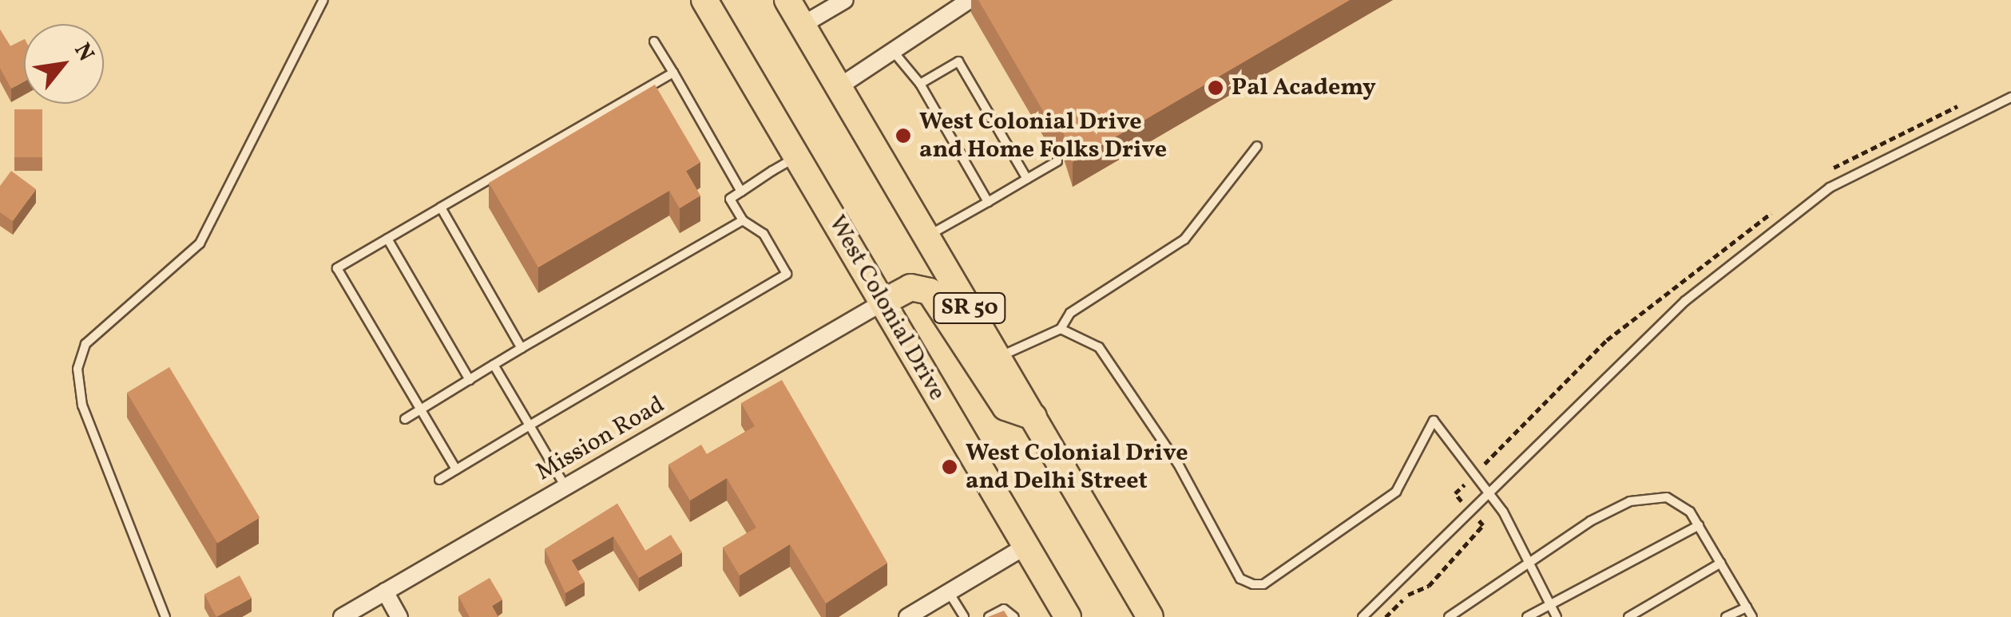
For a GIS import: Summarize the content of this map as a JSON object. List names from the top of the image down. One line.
{"streets":{"highway":["West Colonial Drive","SR 50"],"street":["Mission Road"]},"crossings":[["West Colonial Drive","Mission Road"]],"places":["Pal Academy","West Colonial Drive and Home Folks Drive","West Colonial Drive and Delhi Street"],"north":"top right"}
